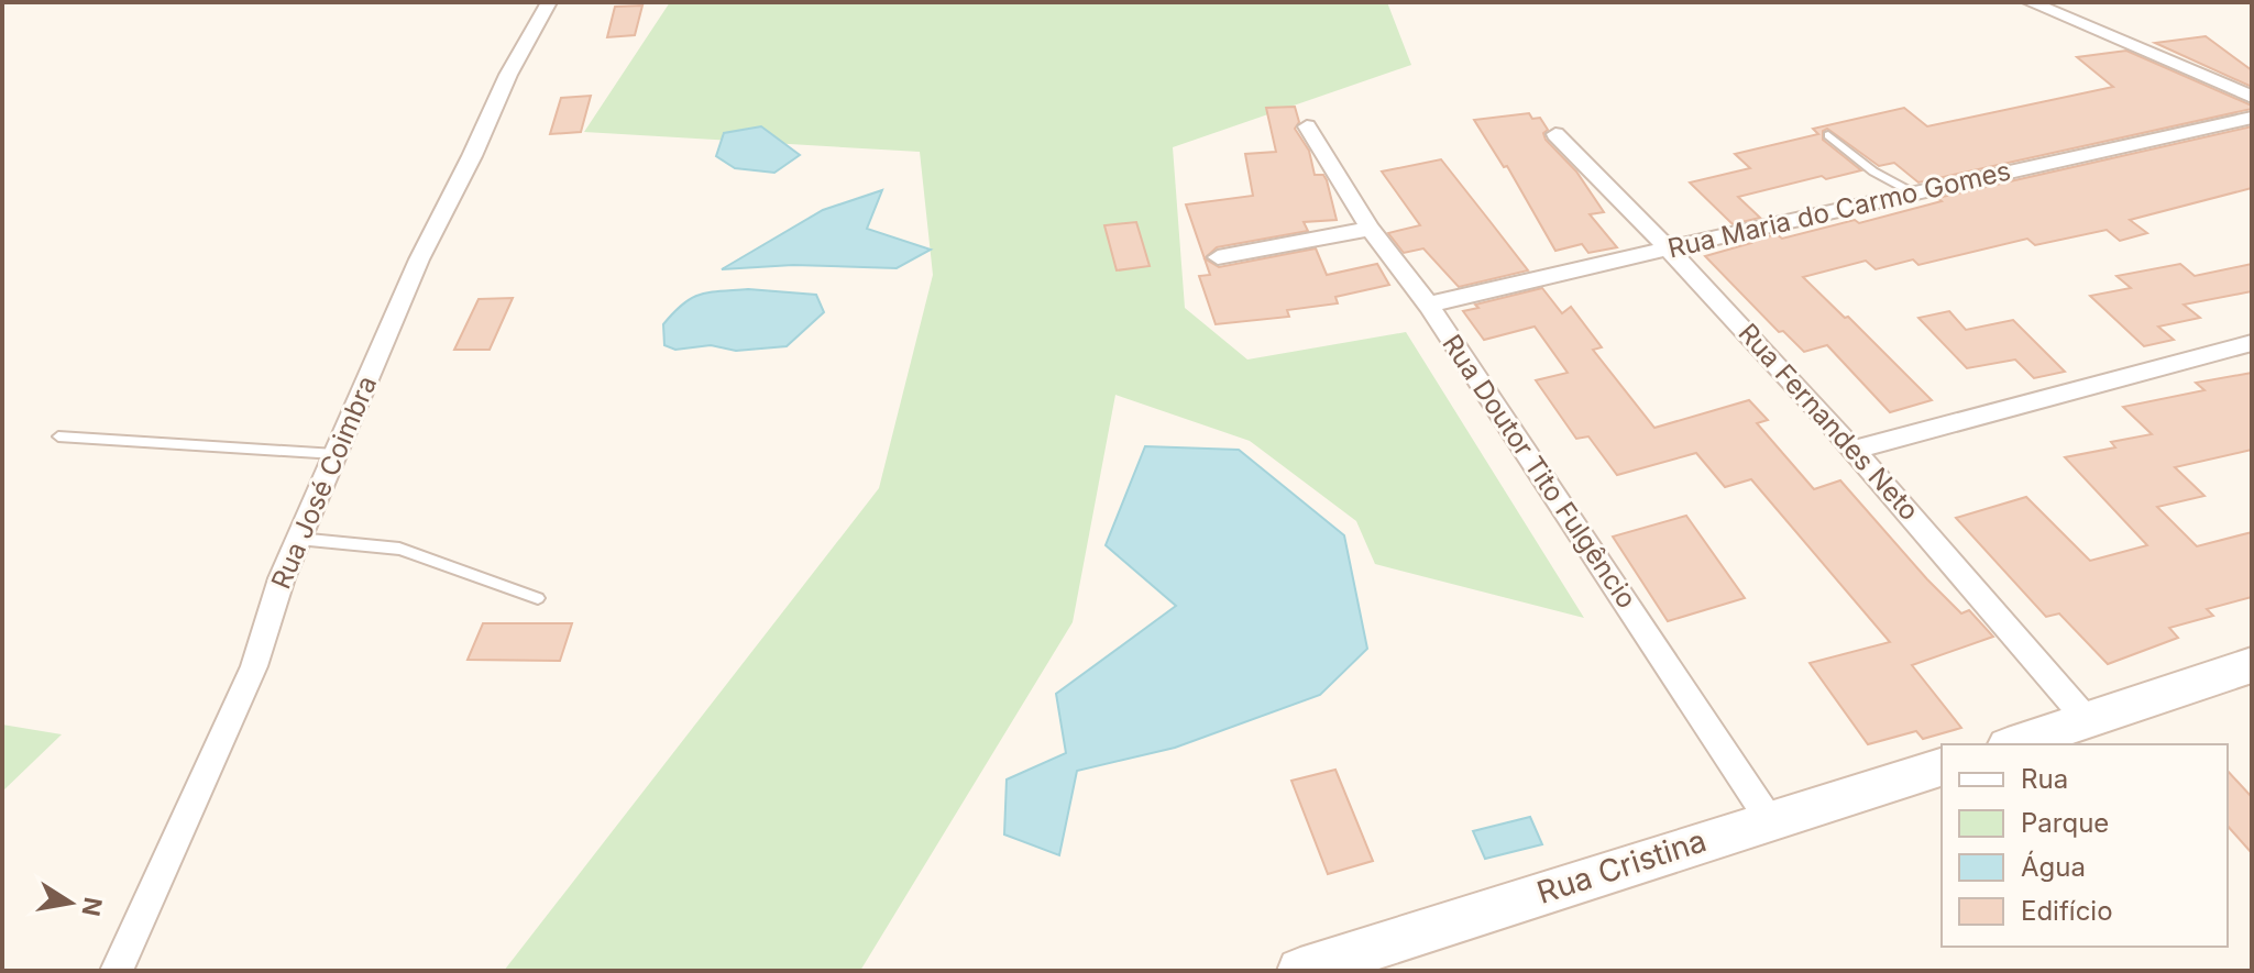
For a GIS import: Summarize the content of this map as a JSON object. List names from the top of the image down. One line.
{"streets":{"main road":["Rua Cristina"],"street":["Rua Maria do Carmo Gomes","Rua Fernandes Neto","Rua Doutor Tito Fulgêncio","Rua José Coimbra"]},"crossings":[["Rua Maria do Carmo Gomes","Rua Fernandes Neto"],["Rua Maria do Carmo Gomes","Rua Doutor Tito Fulgêncio"],["Rua Doutor Tito Fulgêncio","Rua Cristina"]],"legend":["Rua","Parque","Água","Edifício"],"north":"right"}
